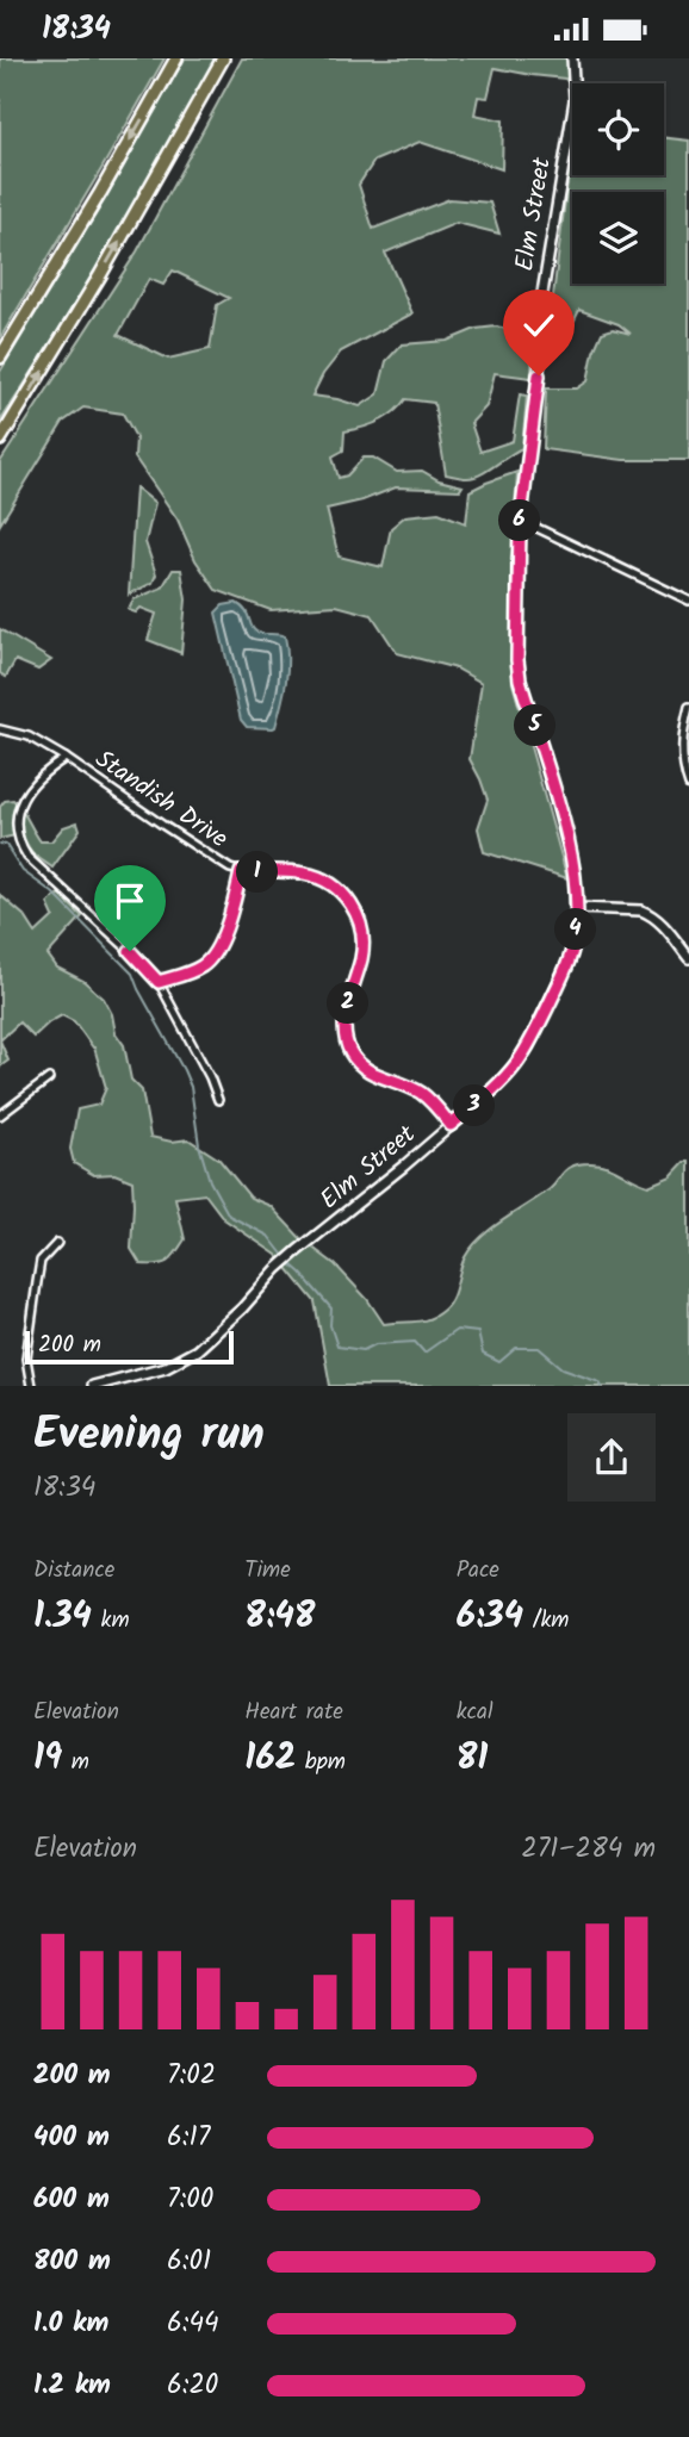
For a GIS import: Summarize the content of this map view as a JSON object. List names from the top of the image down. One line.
{"streets":{"street":["Elm Street","Standish Drive"]},"crossings":[["Elm Street","Standish Drive"]],"scale_bar":"200 m","page":{"status":"18:34","pins":["6","5","1","4","2","3"],"scale":"200 m","heading":["Evening run","18:34"],"stats":[["Distance","1.34 km"],["Time","8:48"],["Pace","6:34 /km"],["Elevation","19 m"],["Heart rate","162 bpm"],["kcal","81"]],"chart":["Elevation","271–284 m"],"list":[{"name":"200 m","note":"7:02"},{"name":"400 m","note":"6:17"},{"name":"600 m","note":"7:00"},{"name":"800 m","note":"6:01"},{"name":"1.0 km","note":"6:44"},{"name":"1.2 km","note":"6:20"}]}}
